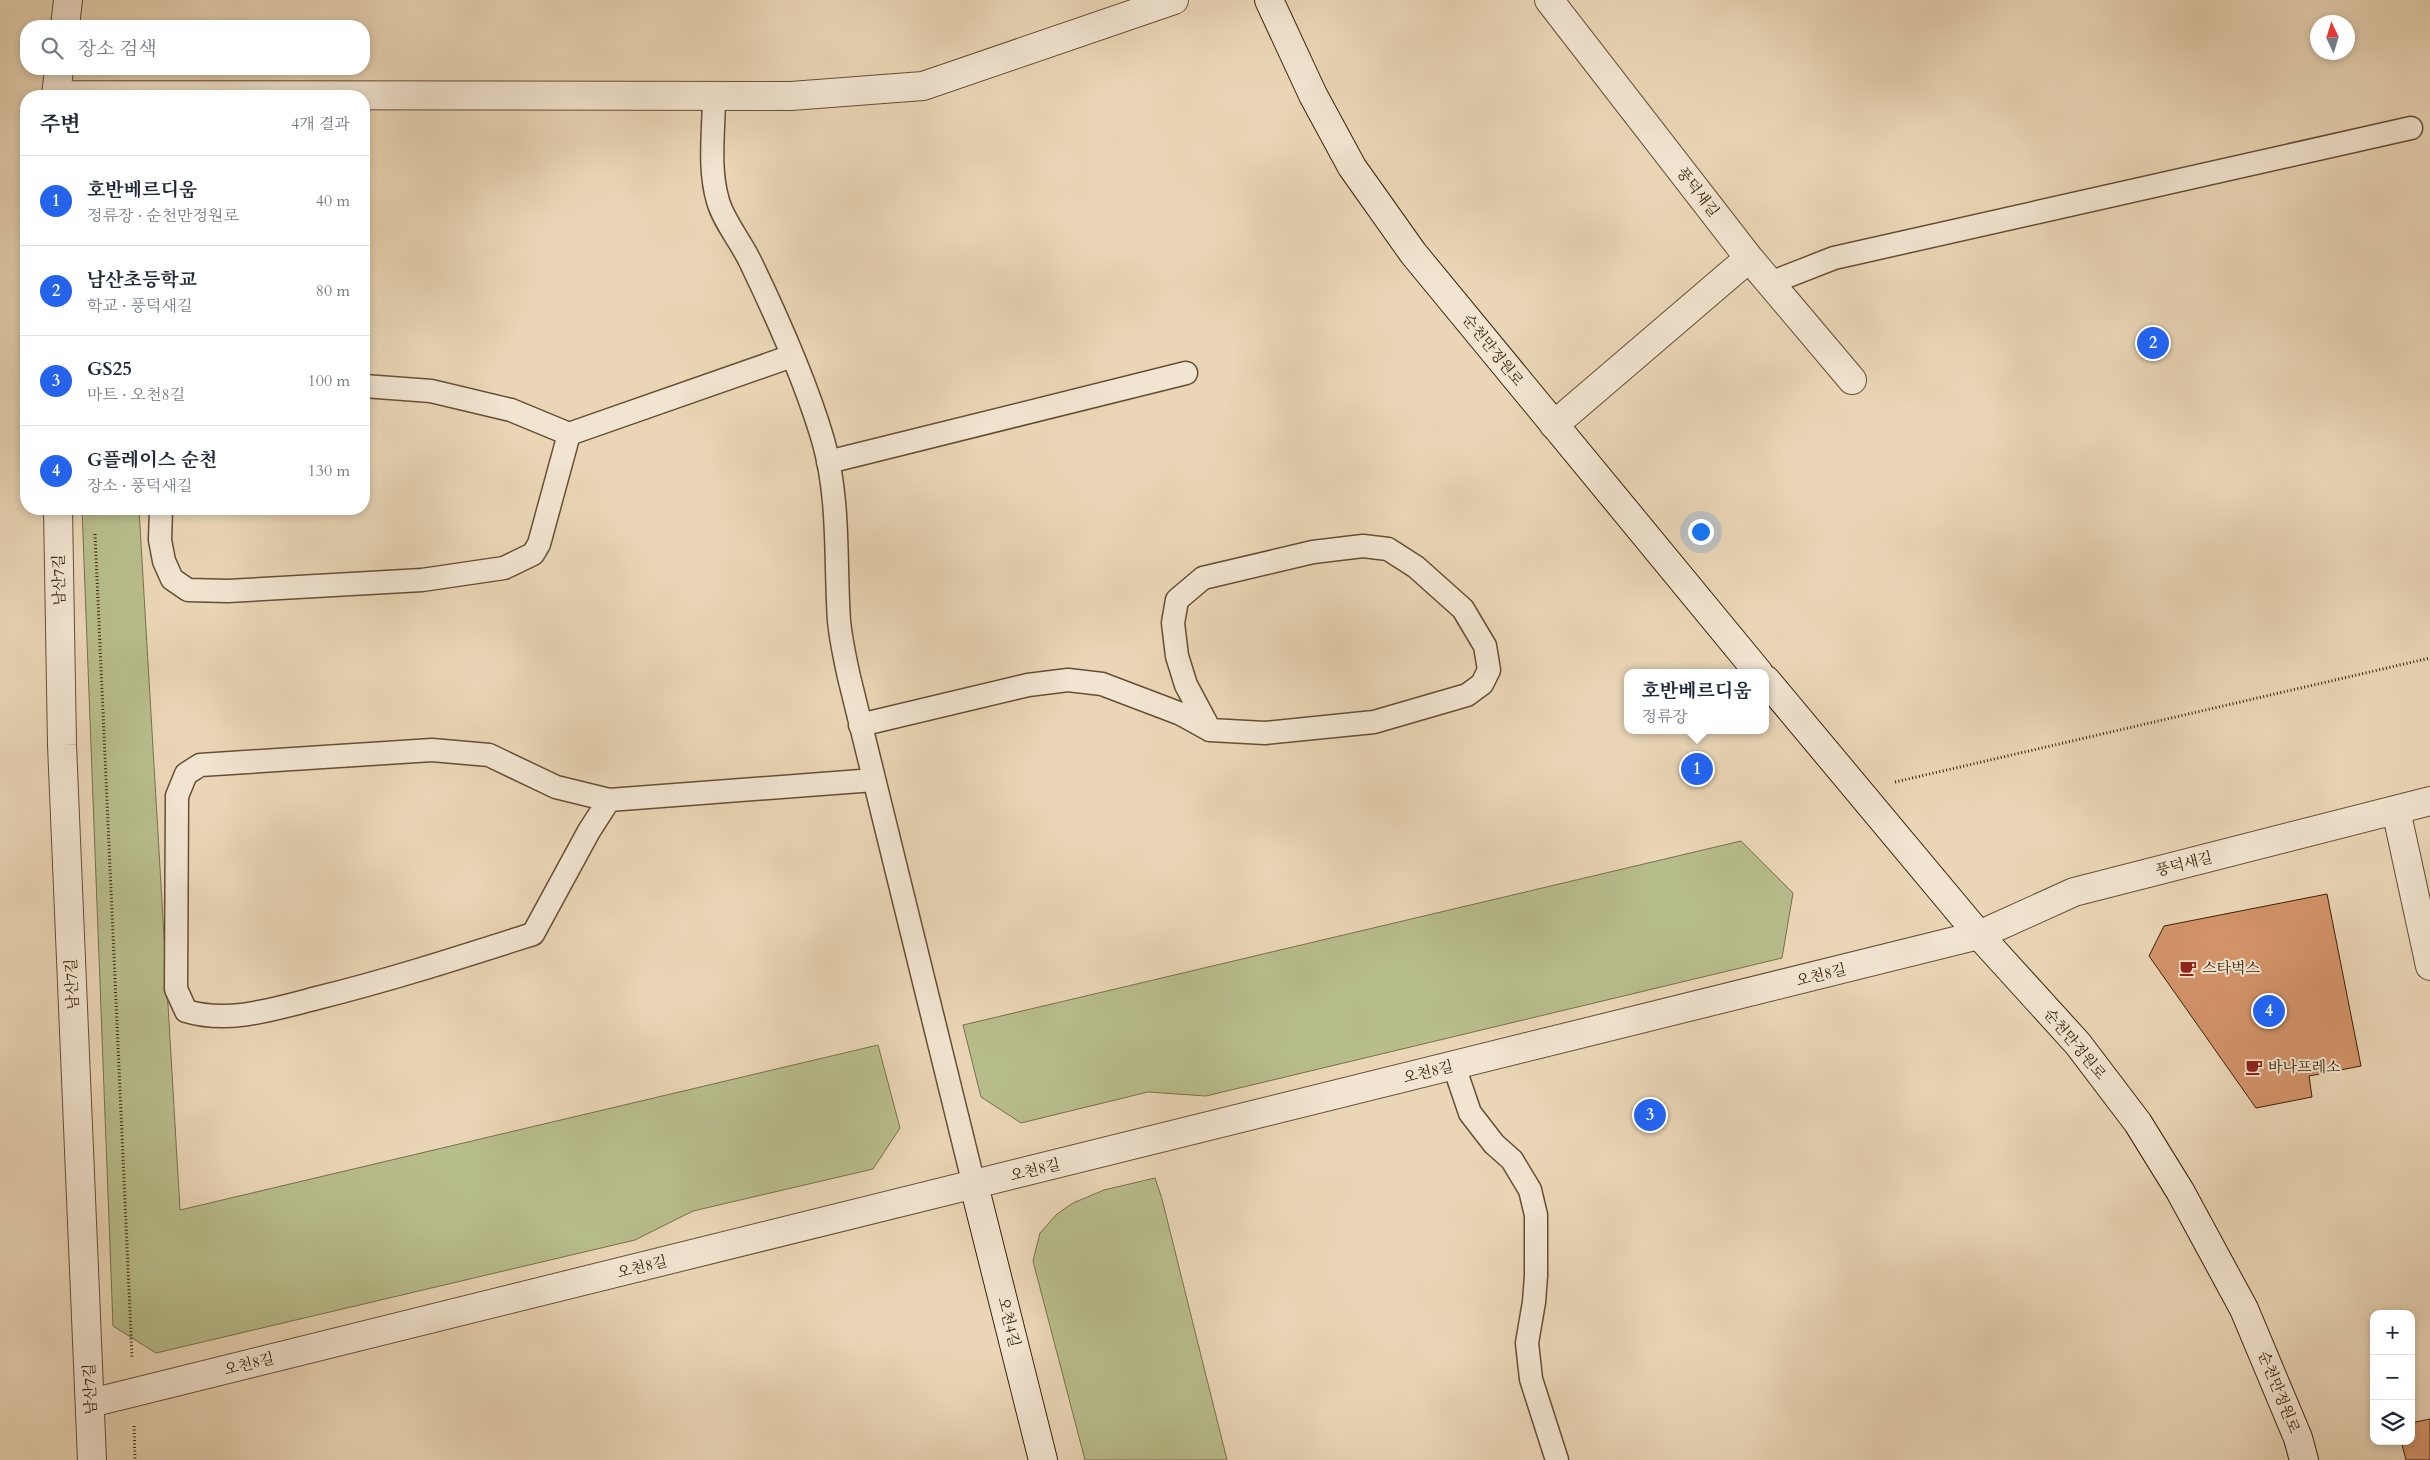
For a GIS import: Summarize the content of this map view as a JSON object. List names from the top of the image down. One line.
{"streets":{"street":["풍덕새길","순천만정원로","남산7길","오천8길","오천4길"]},"crossings":[["풍덕새길","순천만정원로"],["풍덕새길","오천8길"],["순천만정원로","오천8길"],["남산7길","오천8길"],["오천8길","오천4길"]],"places":{"cafe":["스타벅스","바나프레소"]},"north":"top","page":{"search":"장소 검색","heading":["주변","4개 결과"],"list":[{"mark":"1","name":"호반베르디움","note":"정류장 · 순천만정원로","value":"40 m"},{"mark":"2","name":"남산초등학교","note":"학교 · 풍덕새길","value":"80 m"},{"mark":"3","name":"GS25","note":"마트 · 오천8길","value":"100 m"},{"mark":"4","name":"G플레이스 순천","note":"장소 · 풍덕새길","value":"130 m"}],"pins":["2","1","4","3"],"popup":["호반베르디움","정류장"],"map_buttons":["+","−"]}}
